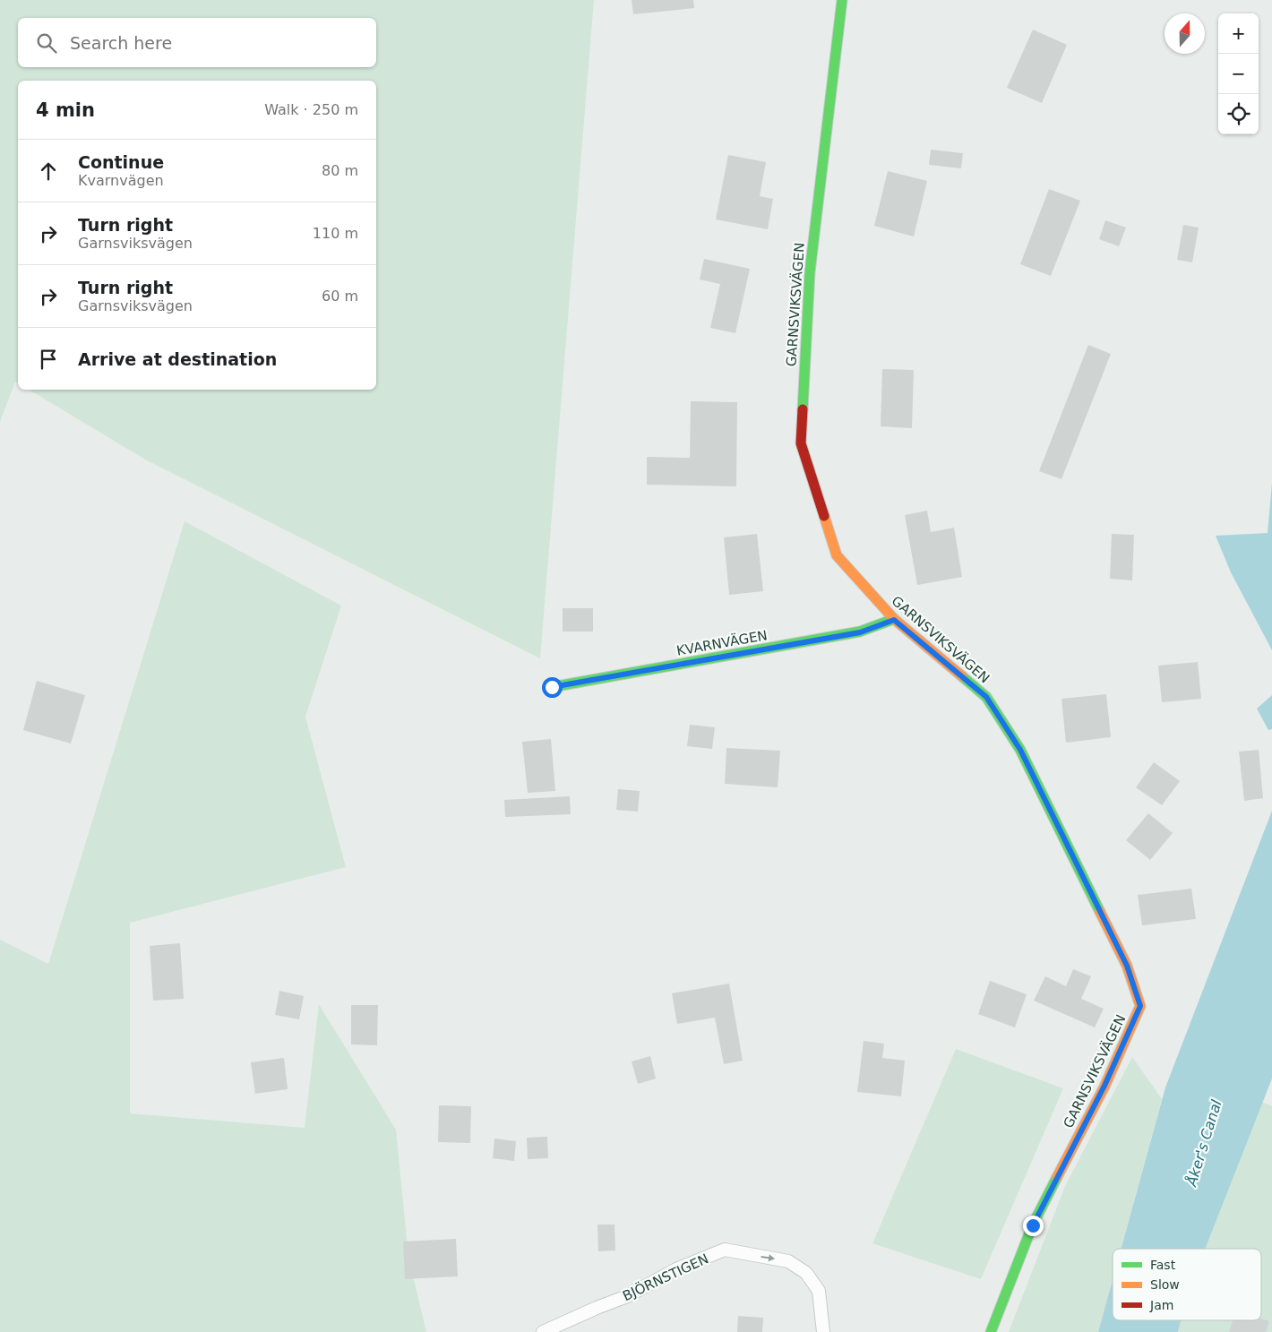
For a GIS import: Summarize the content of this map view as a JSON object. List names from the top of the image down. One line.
{"streets":{"street":["GARNSVIKSVÄGEN","KVARNVÄGEN"],"lane":["BJÖRNSTIGEN"]},"crossings":[["GARNSVIKSVÄGEN","KVARNVÄGEN"]],"one_way":["BJÖRNSTIGEN"],"water":["Åker's Canal"],"legend":["Fast","Slow","Jam"],"north":"top","page":{"map_buttons":["+","−"],"search":"Search here","heading":["4 min","Walk · 250 m"],"list":[["Continue","Kvarnvägen","80 m"],["Turn right","Garnsviksvägen","110 m"],["Turn right","Garnsviksvägen","60 m"],"Arrive at destination"]}}
